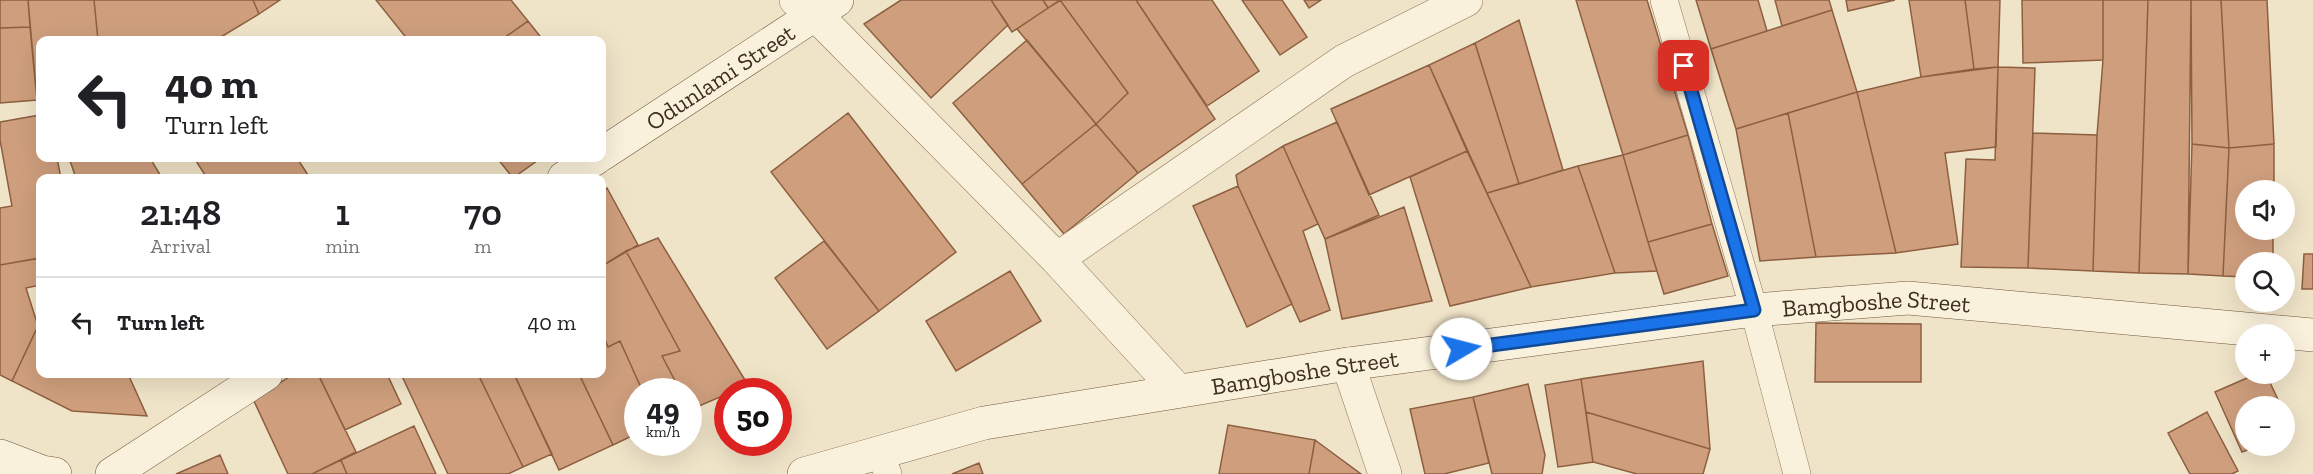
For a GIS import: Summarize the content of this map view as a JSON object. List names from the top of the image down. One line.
{"streets":{"main road":["Odunlami Street","Bamgboshe Street"]},"page":{"turn":["40 m","Turn left"],"eta":["21:48","Arrival","1","min","70","m"],"map_buttons":["+","−"],"list":[{"name":"Turn left","value":"40 m"}],"speed":"49 km/h","limit":"50"}}
